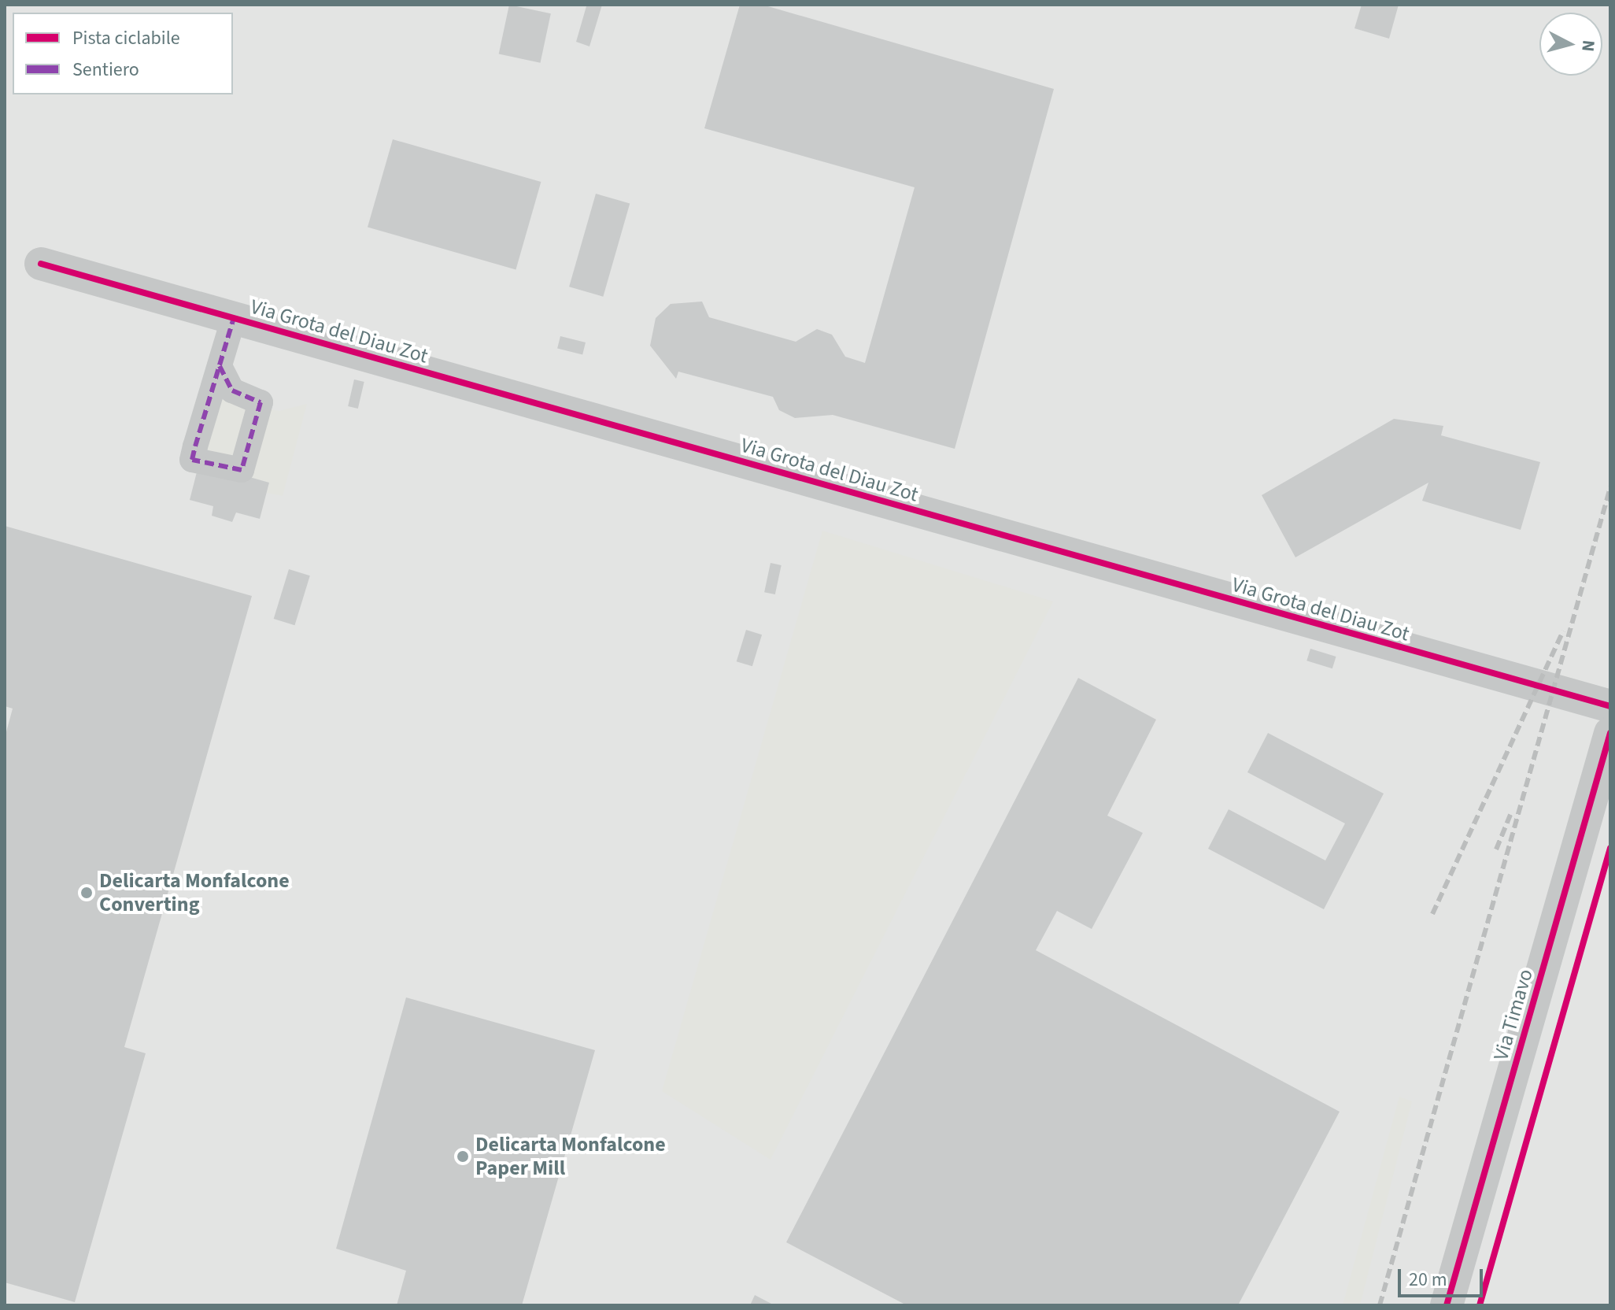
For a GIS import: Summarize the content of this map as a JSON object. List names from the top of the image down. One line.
{"streets":{"street":["Via Grota del Diau Zot","Via Timavo"]},"places":["Delicarta Monfalcone Converting","Delicarta Monfalcone Paper Mill"],"legend":["Pista ciclabile","Sentiero"],"scale_bar":"20 m","north":"right"}
